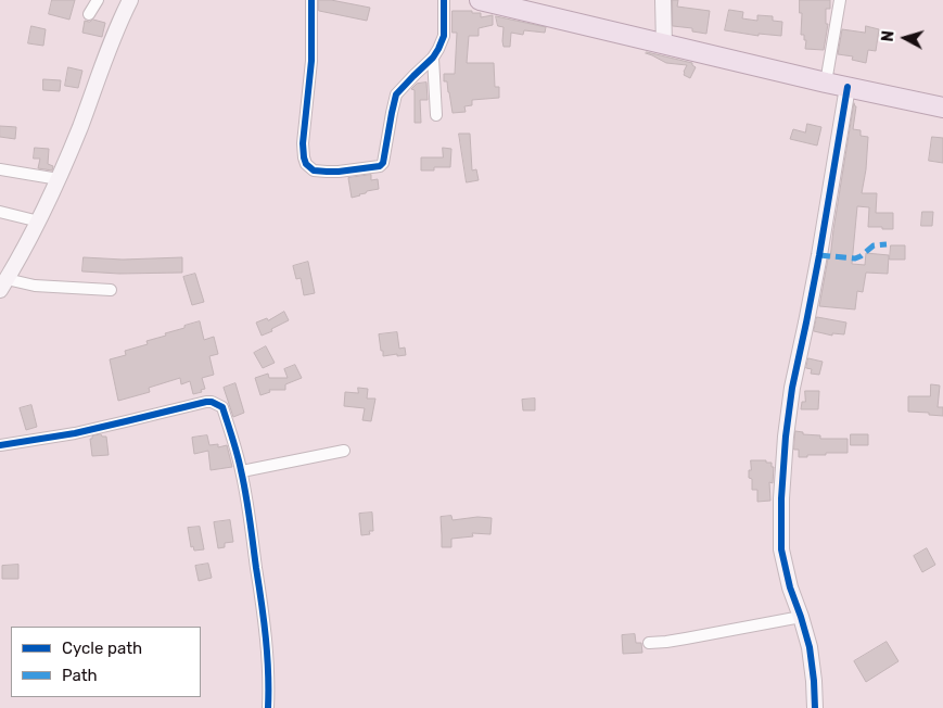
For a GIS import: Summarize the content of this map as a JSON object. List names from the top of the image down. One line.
{"legend":["Cycle path","Path"],"north":"left"}
